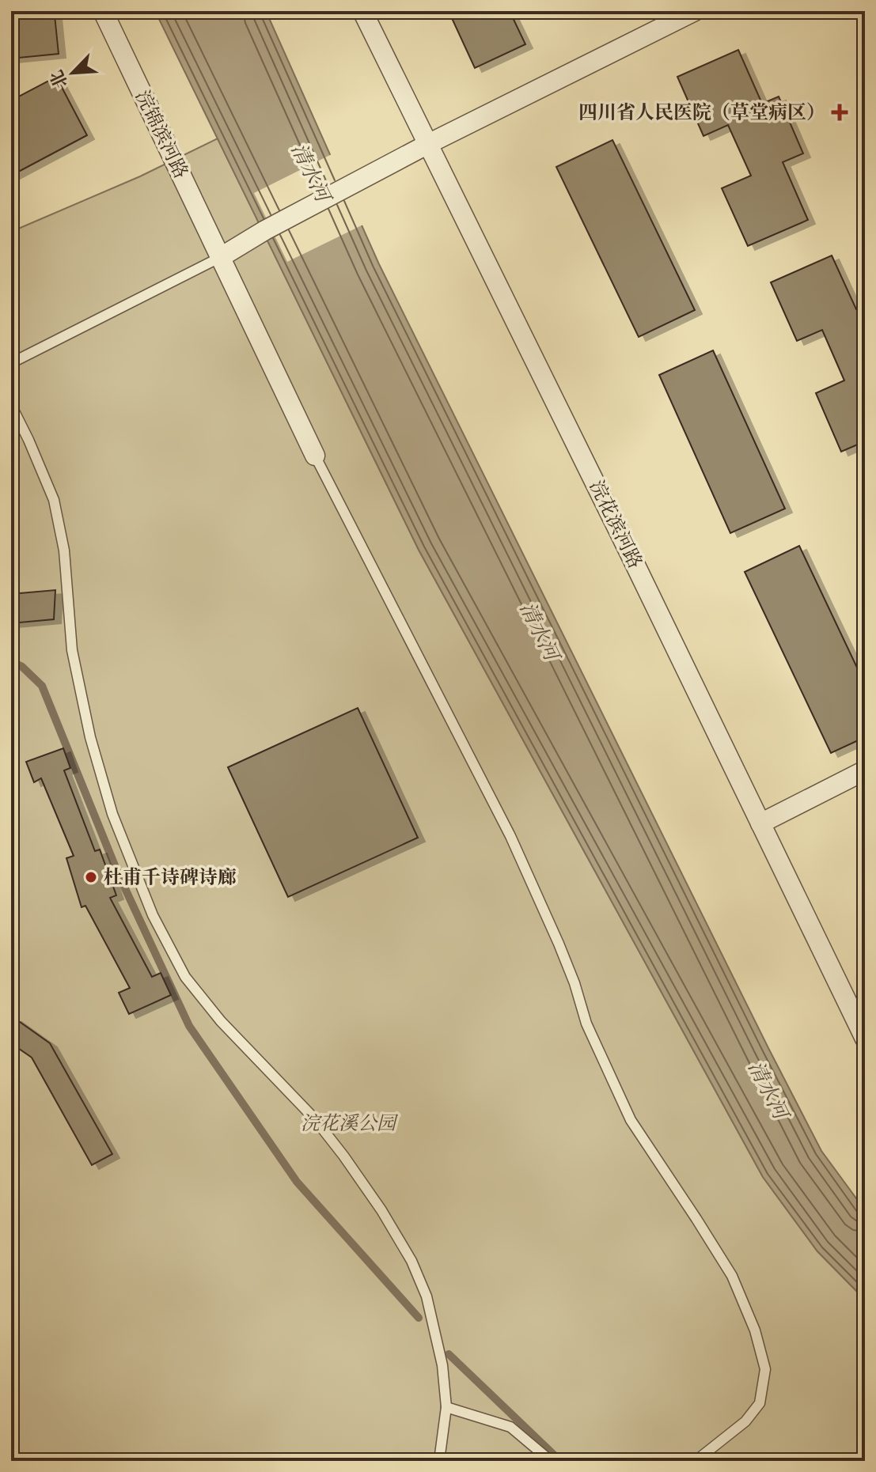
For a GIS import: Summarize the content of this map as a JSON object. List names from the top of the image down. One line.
{"streets":{"street":["浣锦滨河路","浣花滨河路"]},"water":["清水河"],"parks":["浣花溪公园"],"places":{"health":["四川省人民医院（草堂病区）"],"other":["杜甫千诗碑诗廊"]},"north":"bottom left"}
